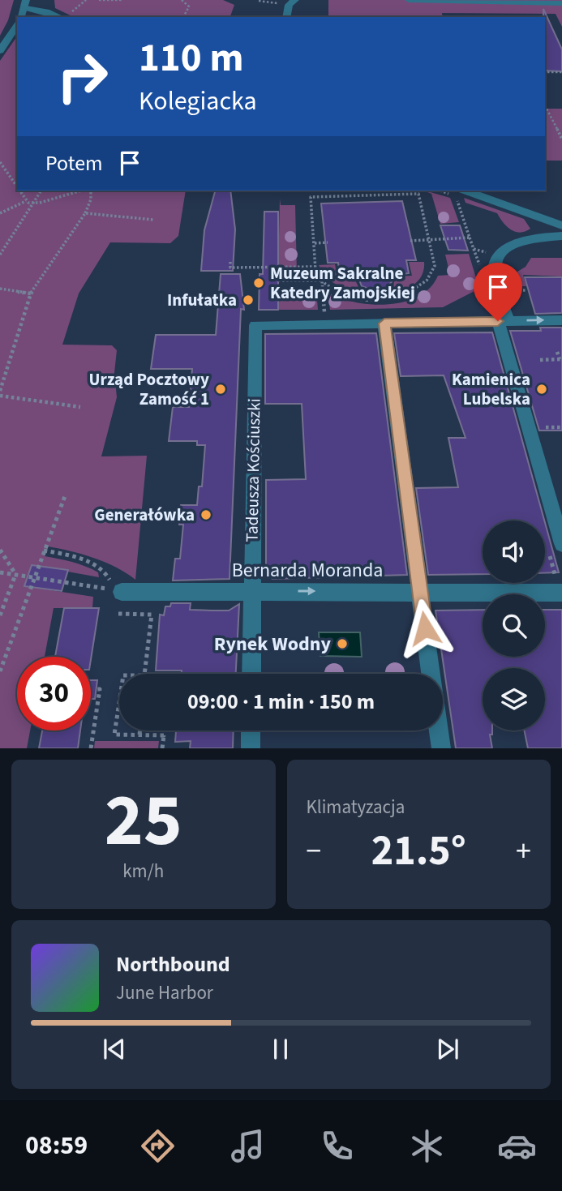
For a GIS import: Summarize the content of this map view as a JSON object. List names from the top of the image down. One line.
{"streets":{"street":["Tadeusza Kościuszki","Bernarda Moranda"]},"crossings":[["Tadeusza Kościuszki","Bernarda Moranda"]],"one_way":["Bernarda Moranda"],"places":["Muzeum Sakralne Katedry Zamojskiej","Infułatka","Urząd Pocztowy Zamość 1","Kamienica Lubelska","Generałówka","Rynek Wodny"],"page":{"turn":["110 m","Kolegiacka"],"then":"Potem","limit":"30","trip":"09:00 · 1 min · 150 m","tile":[["25","km/h"],"Klimatyzacja"],"heat":["−","21.5°","+"],"song":["Northbound","June Harbor"],"tabs":"08:59"}}
